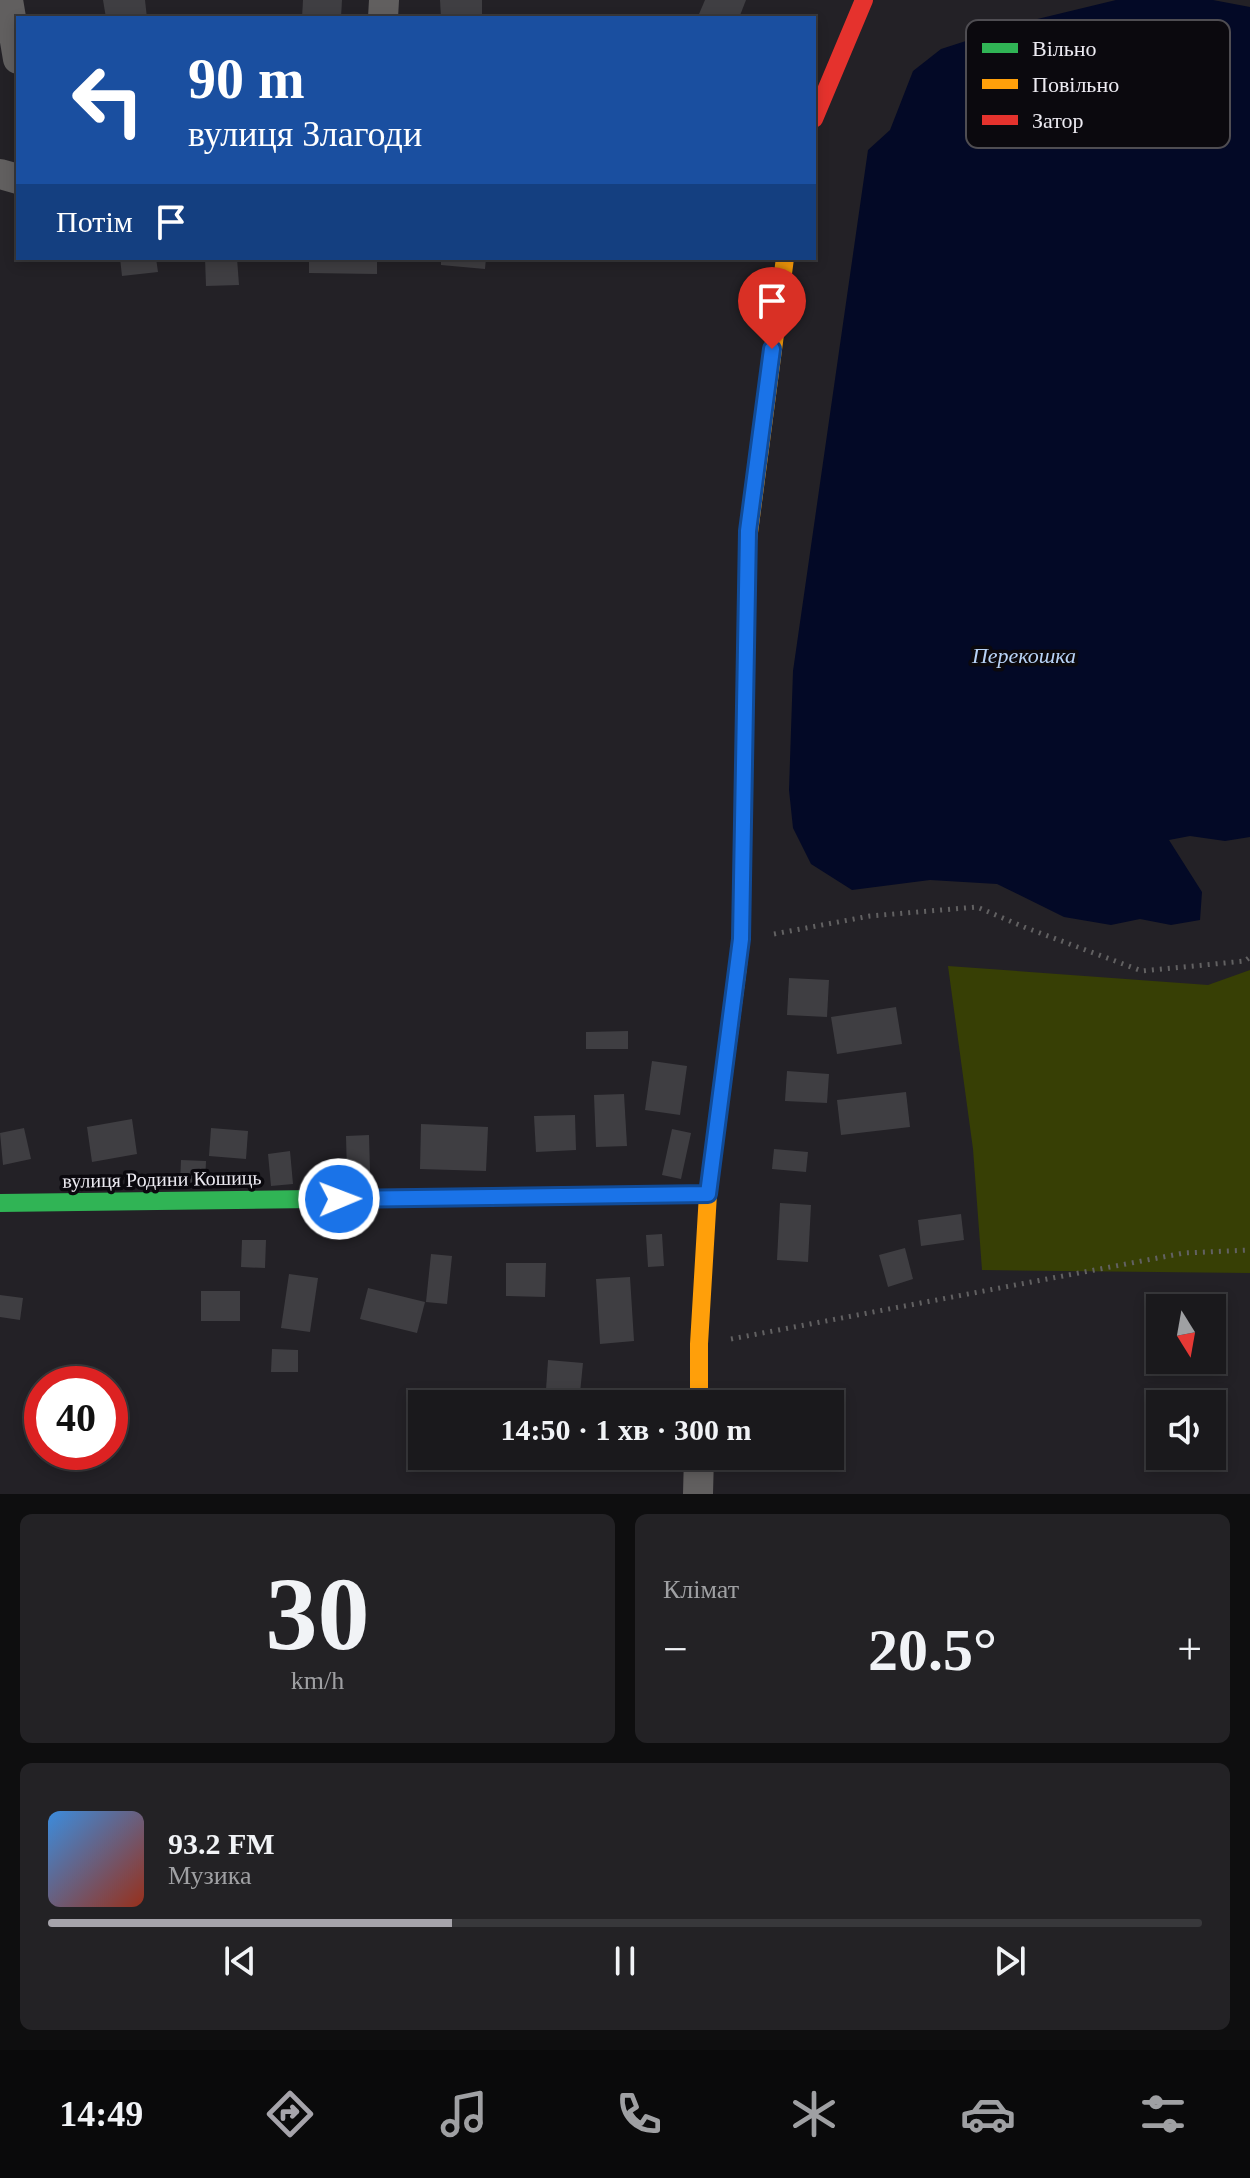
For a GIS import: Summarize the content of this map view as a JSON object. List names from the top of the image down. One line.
{"streets":{"street":["вулиця Родини Кошиць"]},"water":["Перекошка"],"legend":["Вільно","Повільно","Затор"],"north":"bottom","page":{"turn":["90 m","вулиця Злагоди"],"then":"Потім","limit":"40","trip":"14:50 · 1 хв · 300 m","tile":[["30","km/h"],"Клімат"],"heat":["−","20.5°","+"],"song":["93.2 FM","Музика"],"tabs":"14:49"}}
